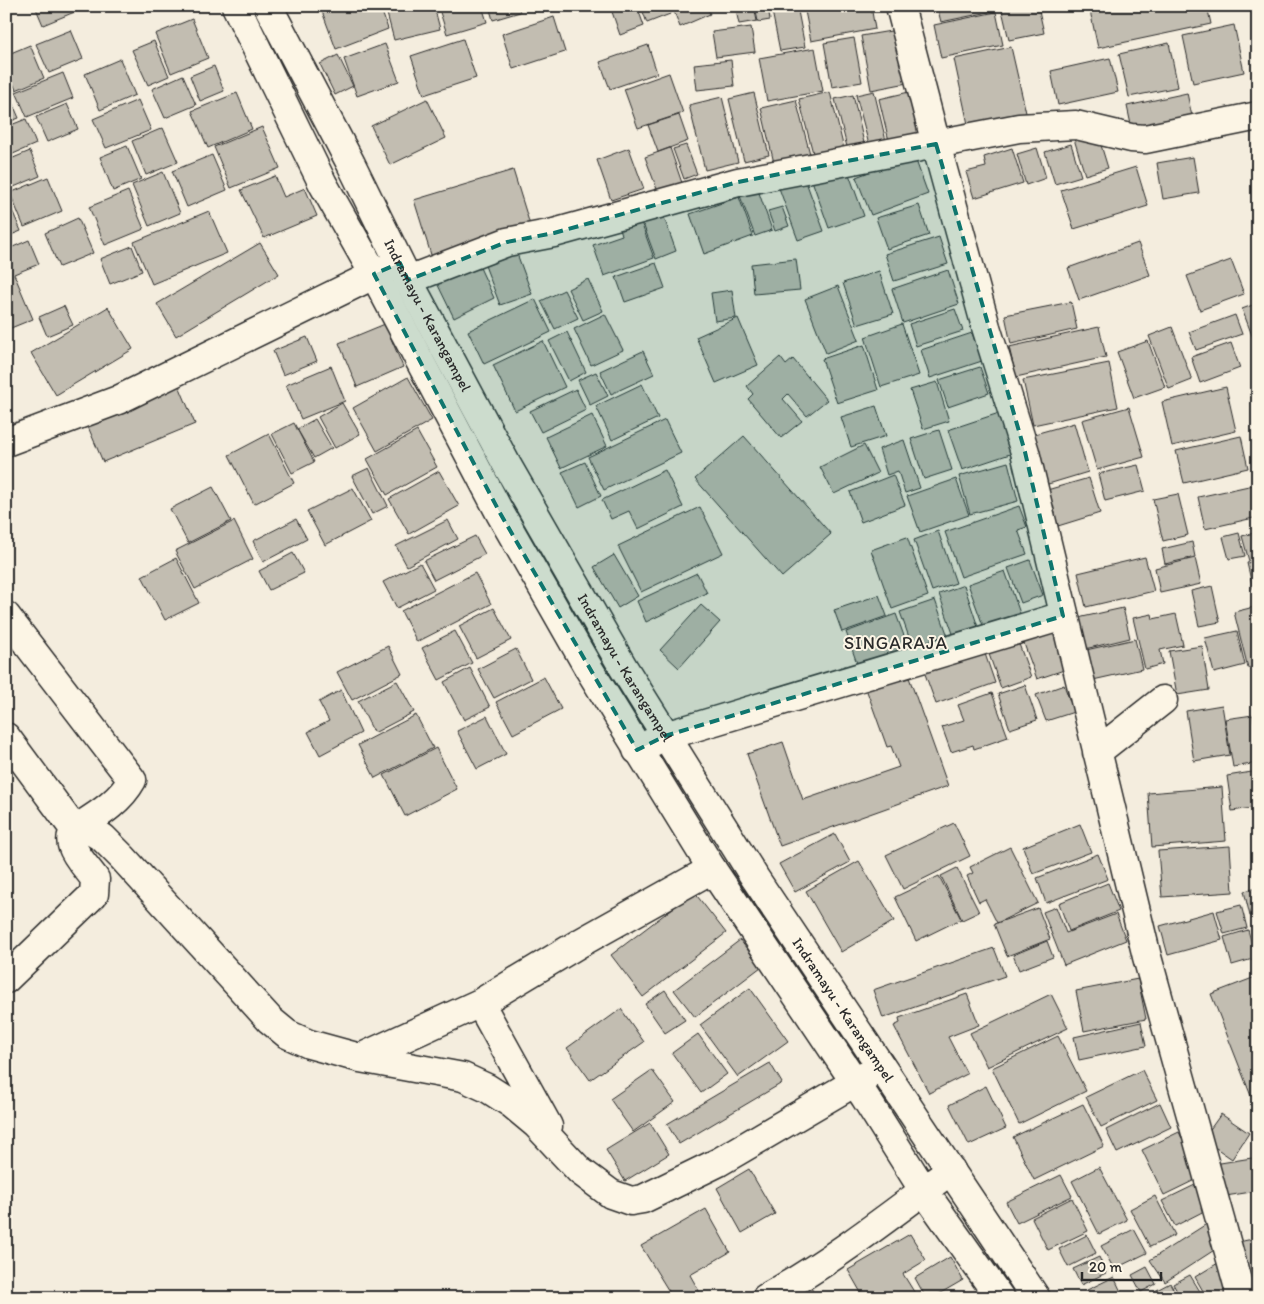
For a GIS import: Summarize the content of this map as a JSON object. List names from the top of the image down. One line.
{"streets":{"street":["Indramayu - Karangampel"]},"districts":["SINGARAJA"],"scale_bar":"20 m"}
